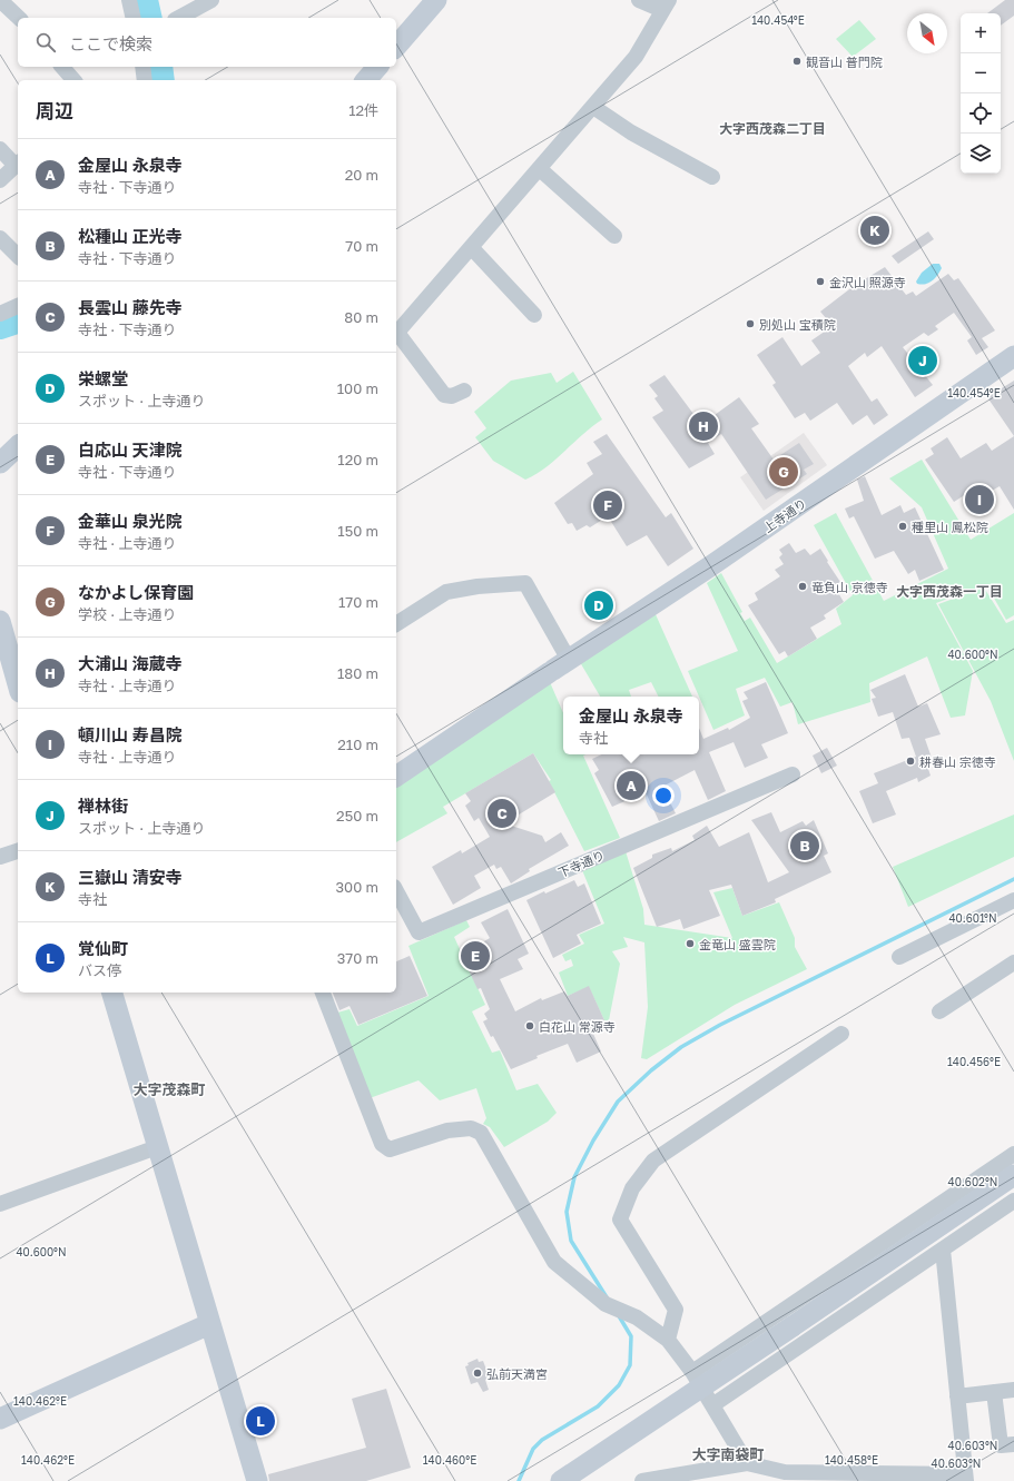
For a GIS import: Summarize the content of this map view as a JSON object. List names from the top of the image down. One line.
{"streets":{"street":["上寺通り","下寺通り"]},"districts":["大字西茂森二丁目","大字西茂森一丁目","大字茂森町","大字南袋町"],"places":["観音山 普門院","金沢山 照源寺","別処山 宝積院","種里山 鳳松院","竜負山 京徳寺","耕春山 宗徳寺","金竜山 盛雲院","白花山 常源寺","弘前天満宮"],"north":"bottom right","page":{"map_buttons":["+","−"],"search":"ここで検索","heading":["周辺","12件"],"list":[{"mark":"A","name":"金屋山 永泉寺","note":"寺社 · 下寺通り","value":"20 m"},{"mark":"B","name":"松種山 正光寺","note":"寺社 · 下寺通り","value":"70 m"},{"mark":"C","name":"長雲山 藤先寺","note":"寺社 · 下寺通り","value":"80 m"},{"mark":"D","name":"栄螺堂","note":"スポット · 上寺通り","value":"100 m"},{"mark":"E","name":"白応山 天津院","note":"寺社 · 下寺通り","value":"120 m"},{"mark":"F","name":"金華山 泉光院","note":"寺社 · 上寺通り","value":"150 m"},{"mark":"G","name":"なかよし保育園","note":"学校 · 上寺通り","value":"170 m"},{"mark":"H","name":"大浦山 海蔵寺","note":"寺社 · 上寺通り","value":"180 m"},{"mark":"I","name":"頓川山 寿昌院","note":"寺社 · 上寺通り","value":"210 m"},{"mark":"J","name":"禅林街","note":"スポット · 上寺通り","value":"250 m"},{"mark":"K","name":"三嶽山 清安寺","note":"寺社","value":"300 m"},{"mark":"L","name":"覚仙町","note":"バス停","value":"370 m"}],"pins":["K","J","H","G","I","F","D","A","C","B","E","L"],"popup":["金屋山 永泉寺","寺社"]},"coordinates":["140.454°E","40.600°N","40.601°N","140.456°E","40.602°N","140.462°E","40.603°N","140.460°E","140.458°E"]}
